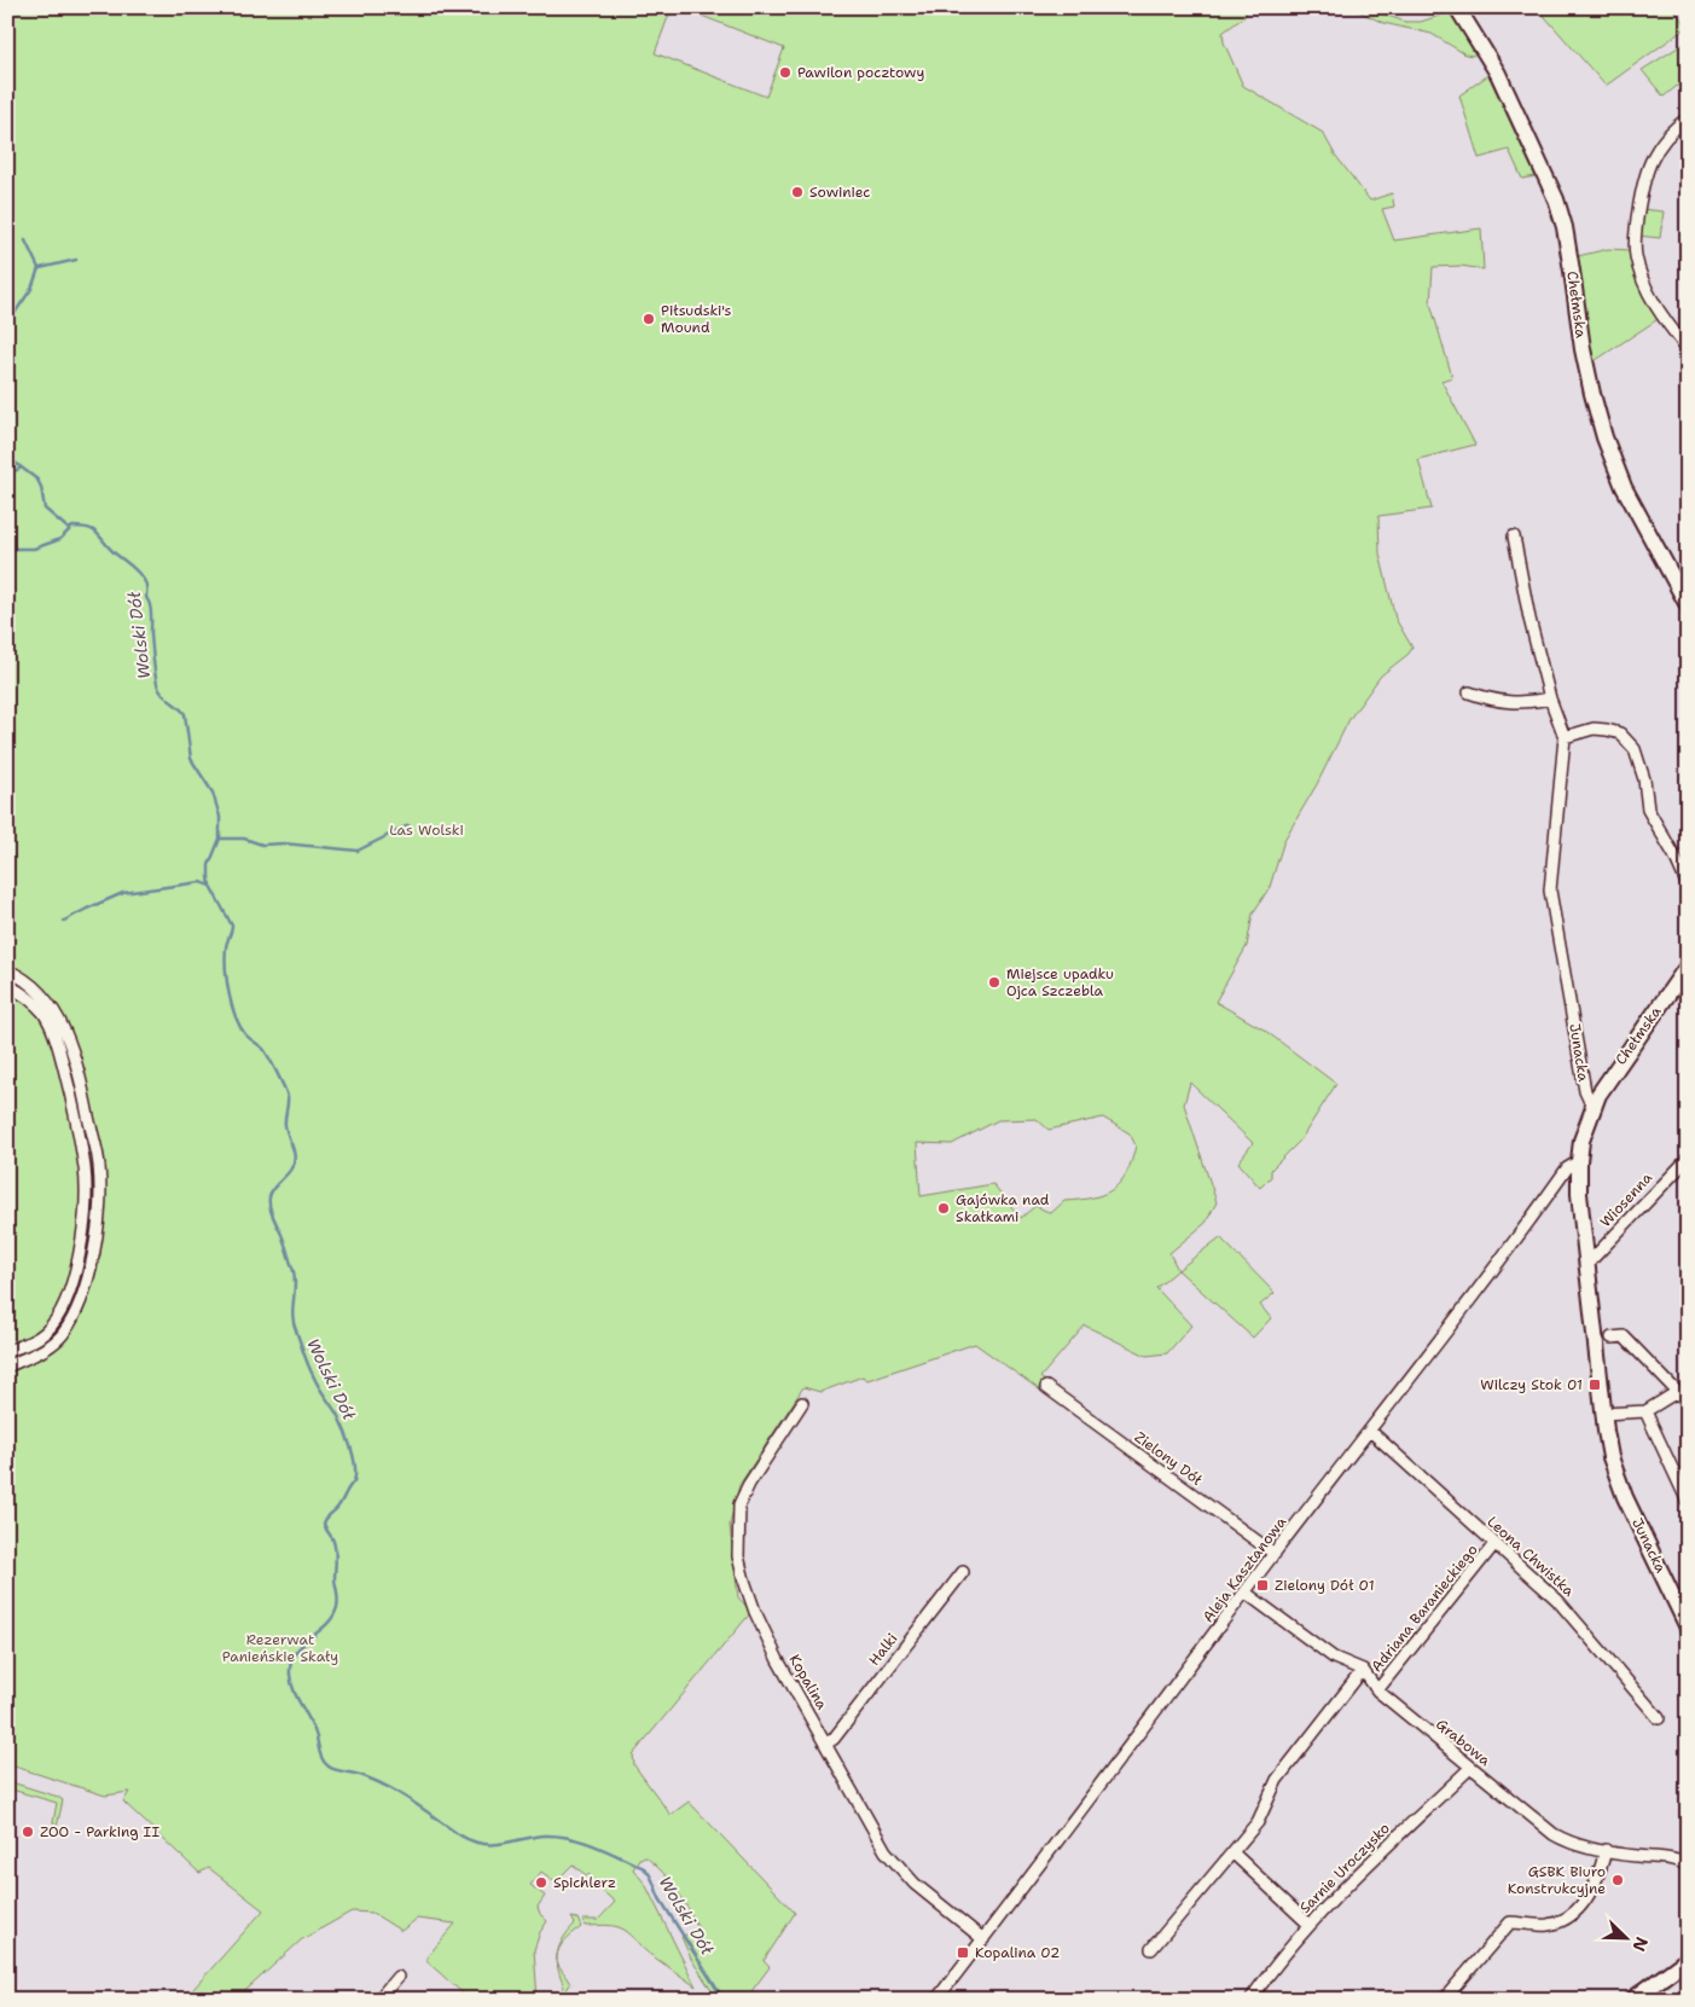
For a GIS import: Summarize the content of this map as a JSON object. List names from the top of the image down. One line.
{"streets":{"street":["Chełmska","Junacka","Wiosenna","Zielony Dół","Leona Chwistka","Aleja Kasztanowa","Adriana Baranieckiego","Halki","Kopalina","Grabowa","Sarnie Uroczysko"]},"crossings":[["Chełmska","Junacka"],["Junacka","Wiosenna"],["Junacka","Aleja Kasztanowa"],["Zielony Dół","Aleja Kasztanowa"],["Leona Chwistka","Aleja Kasztanowa"],["Leona Chwistka","Adriana Baranieckiego"],["Aleja Kasztanowa","Kopalina"],["Adriana Baranieckiego","Grabowa"],["Halki","Kopalina"],["Grabowa","Sarnie Uroczysko"]],"water":["Wolski Dół"],"parks":["Las Wolski","Rezerwat Panieńskie Skały"],"places":{"other":["Pawilon pocztowy","Sowiniec","Piłsudski's Mound","Miejsce upadku Ojca Szczebla","Gajówka nad Skałkami","ZOO - Parking II","GSBK Biuro Konstrukcyjne","Spichlerz"],"transit":["Wilczy Stok 01","Zielony Dół 01","Kopalina 02"]},"north":"bottom right"}
